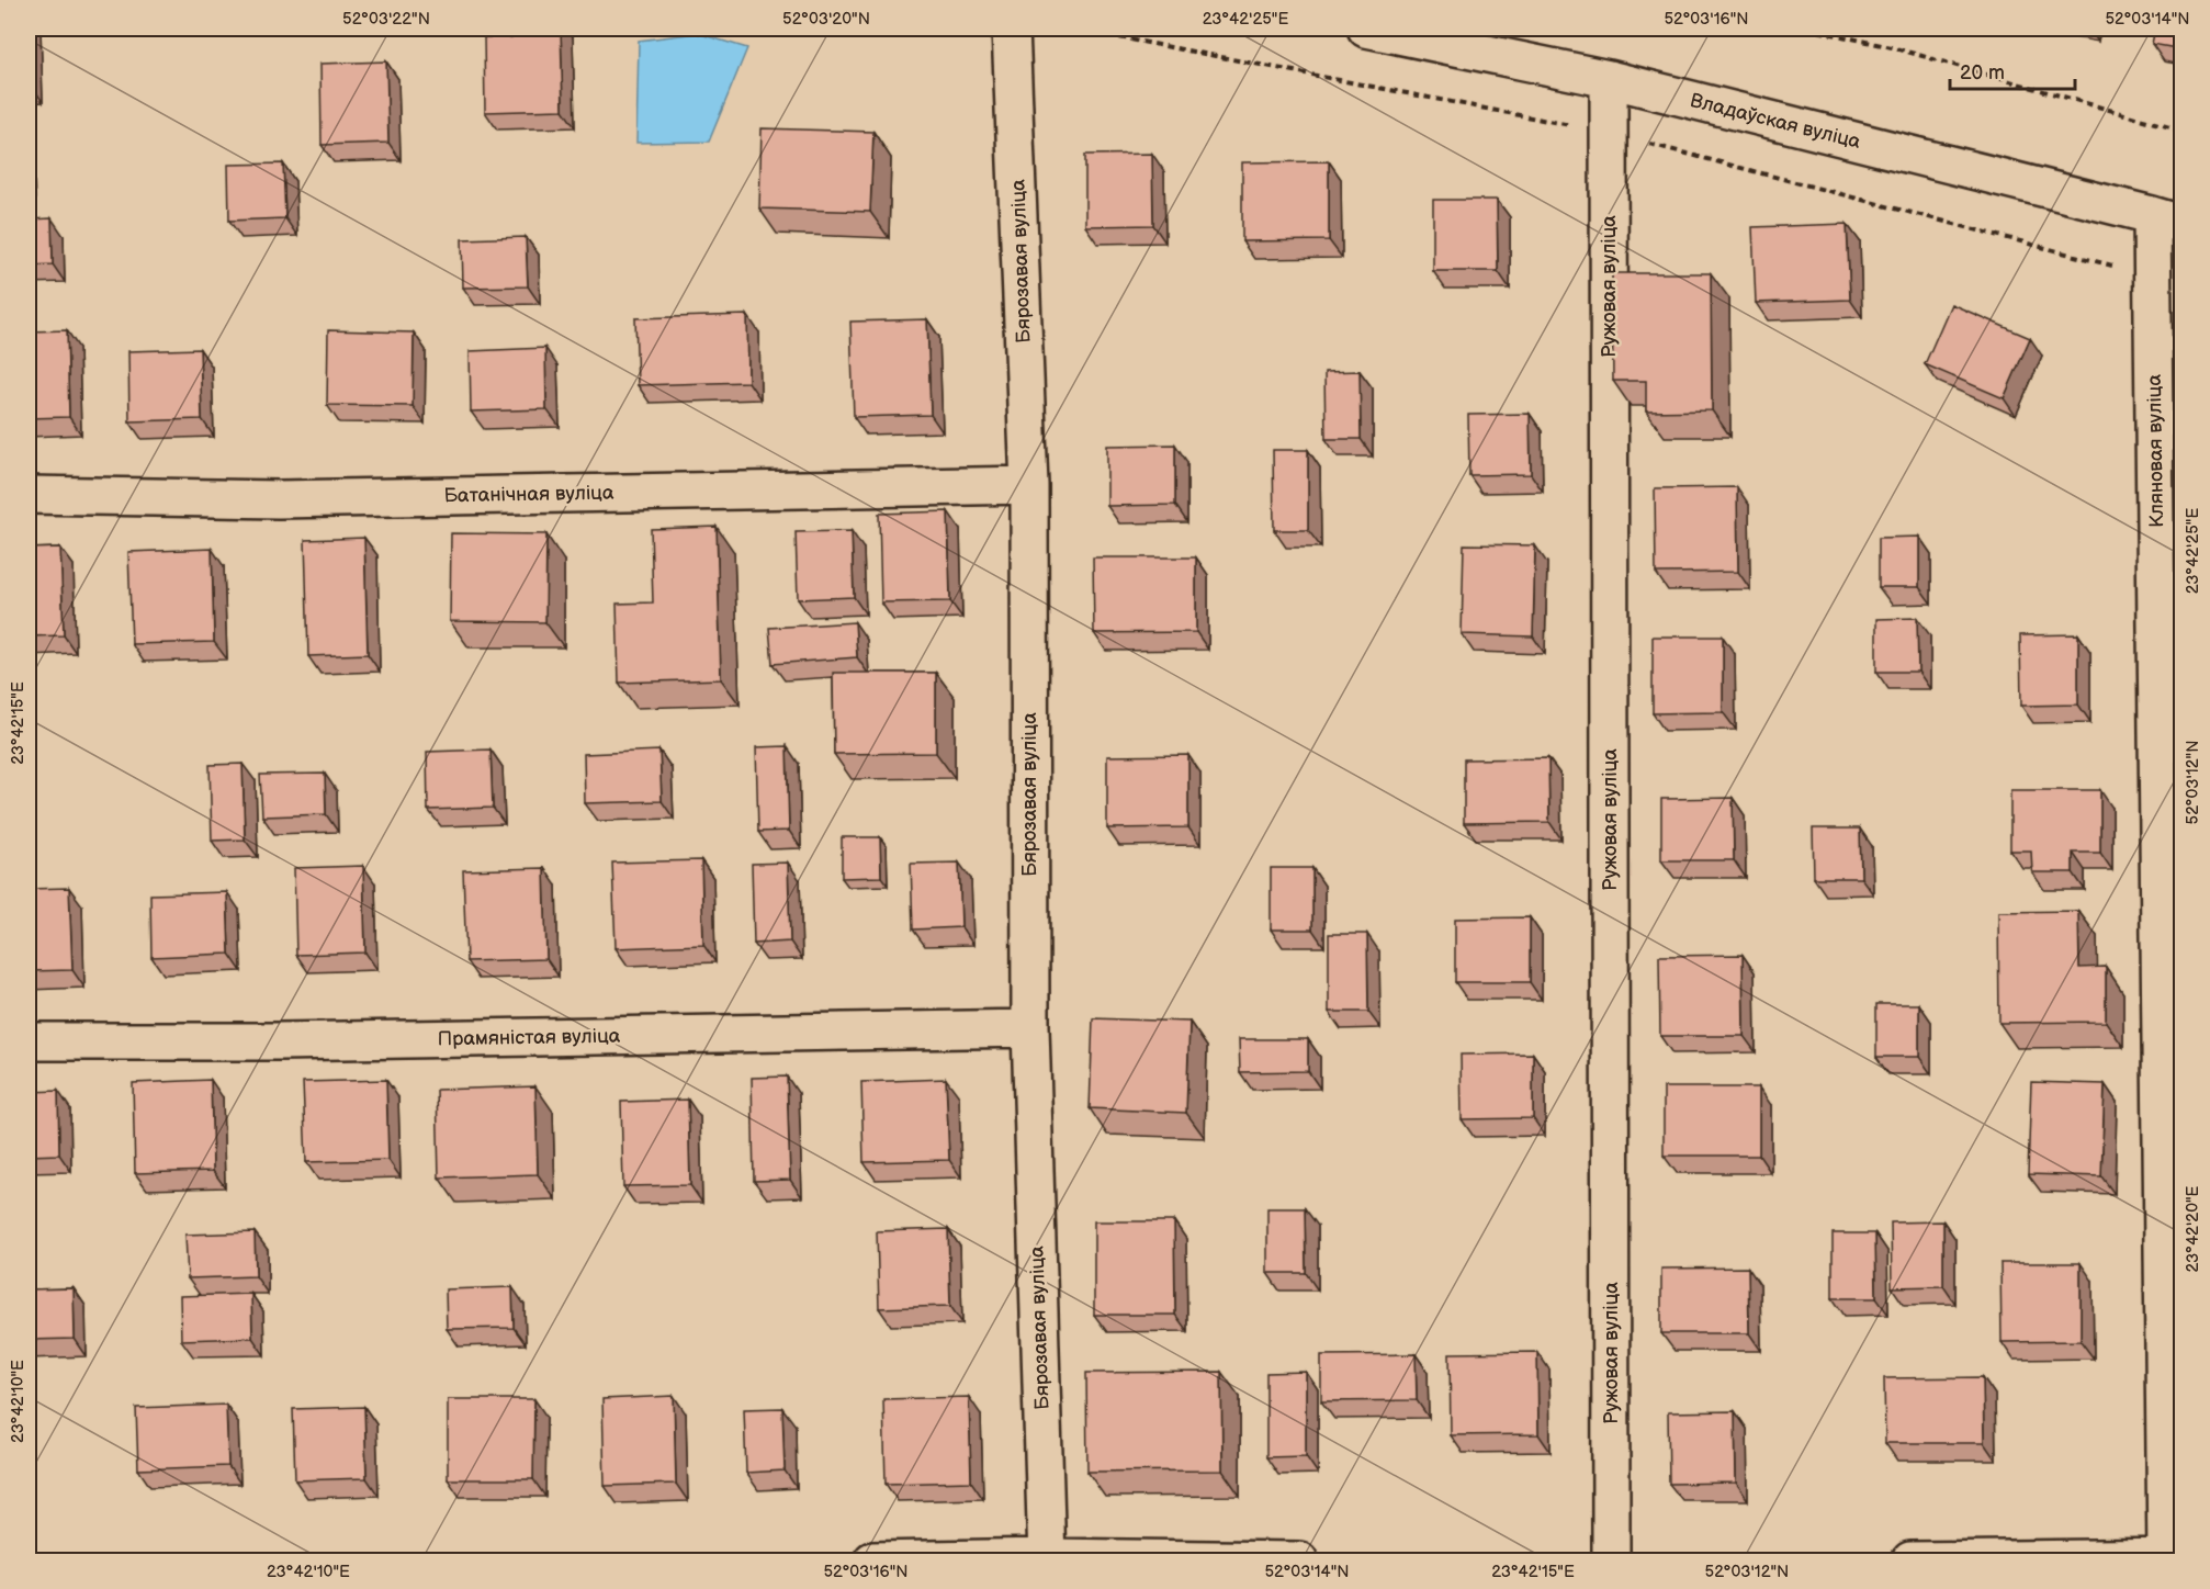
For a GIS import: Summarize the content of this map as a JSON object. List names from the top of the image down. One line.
{"streets":{"street":["Владаўская вуліца","Бярозавая вуліца","Ружовая вуліца","Кляновая вуліца","Батанічная вуліца","Прамяністая вуліца"]},"crossings":[["Владаўская вуліца","Ружовая вуліца"],["Владаўская вуліца","Кляновая вуліца"],["Бярозавая вуліца","Батанічная вуліца"],["Бярозавая вуліца","Прамяністая вуліца"]],"scale_bar":"20 m","coordinates":["52°03'22\"N","52°03'20\"N","23°42'25\"E","52°03'16\"N","52°03'14\"N","23°42'15\"E","52°03'12\"N","23°42'20\"E","23°42'10\"E"]}
